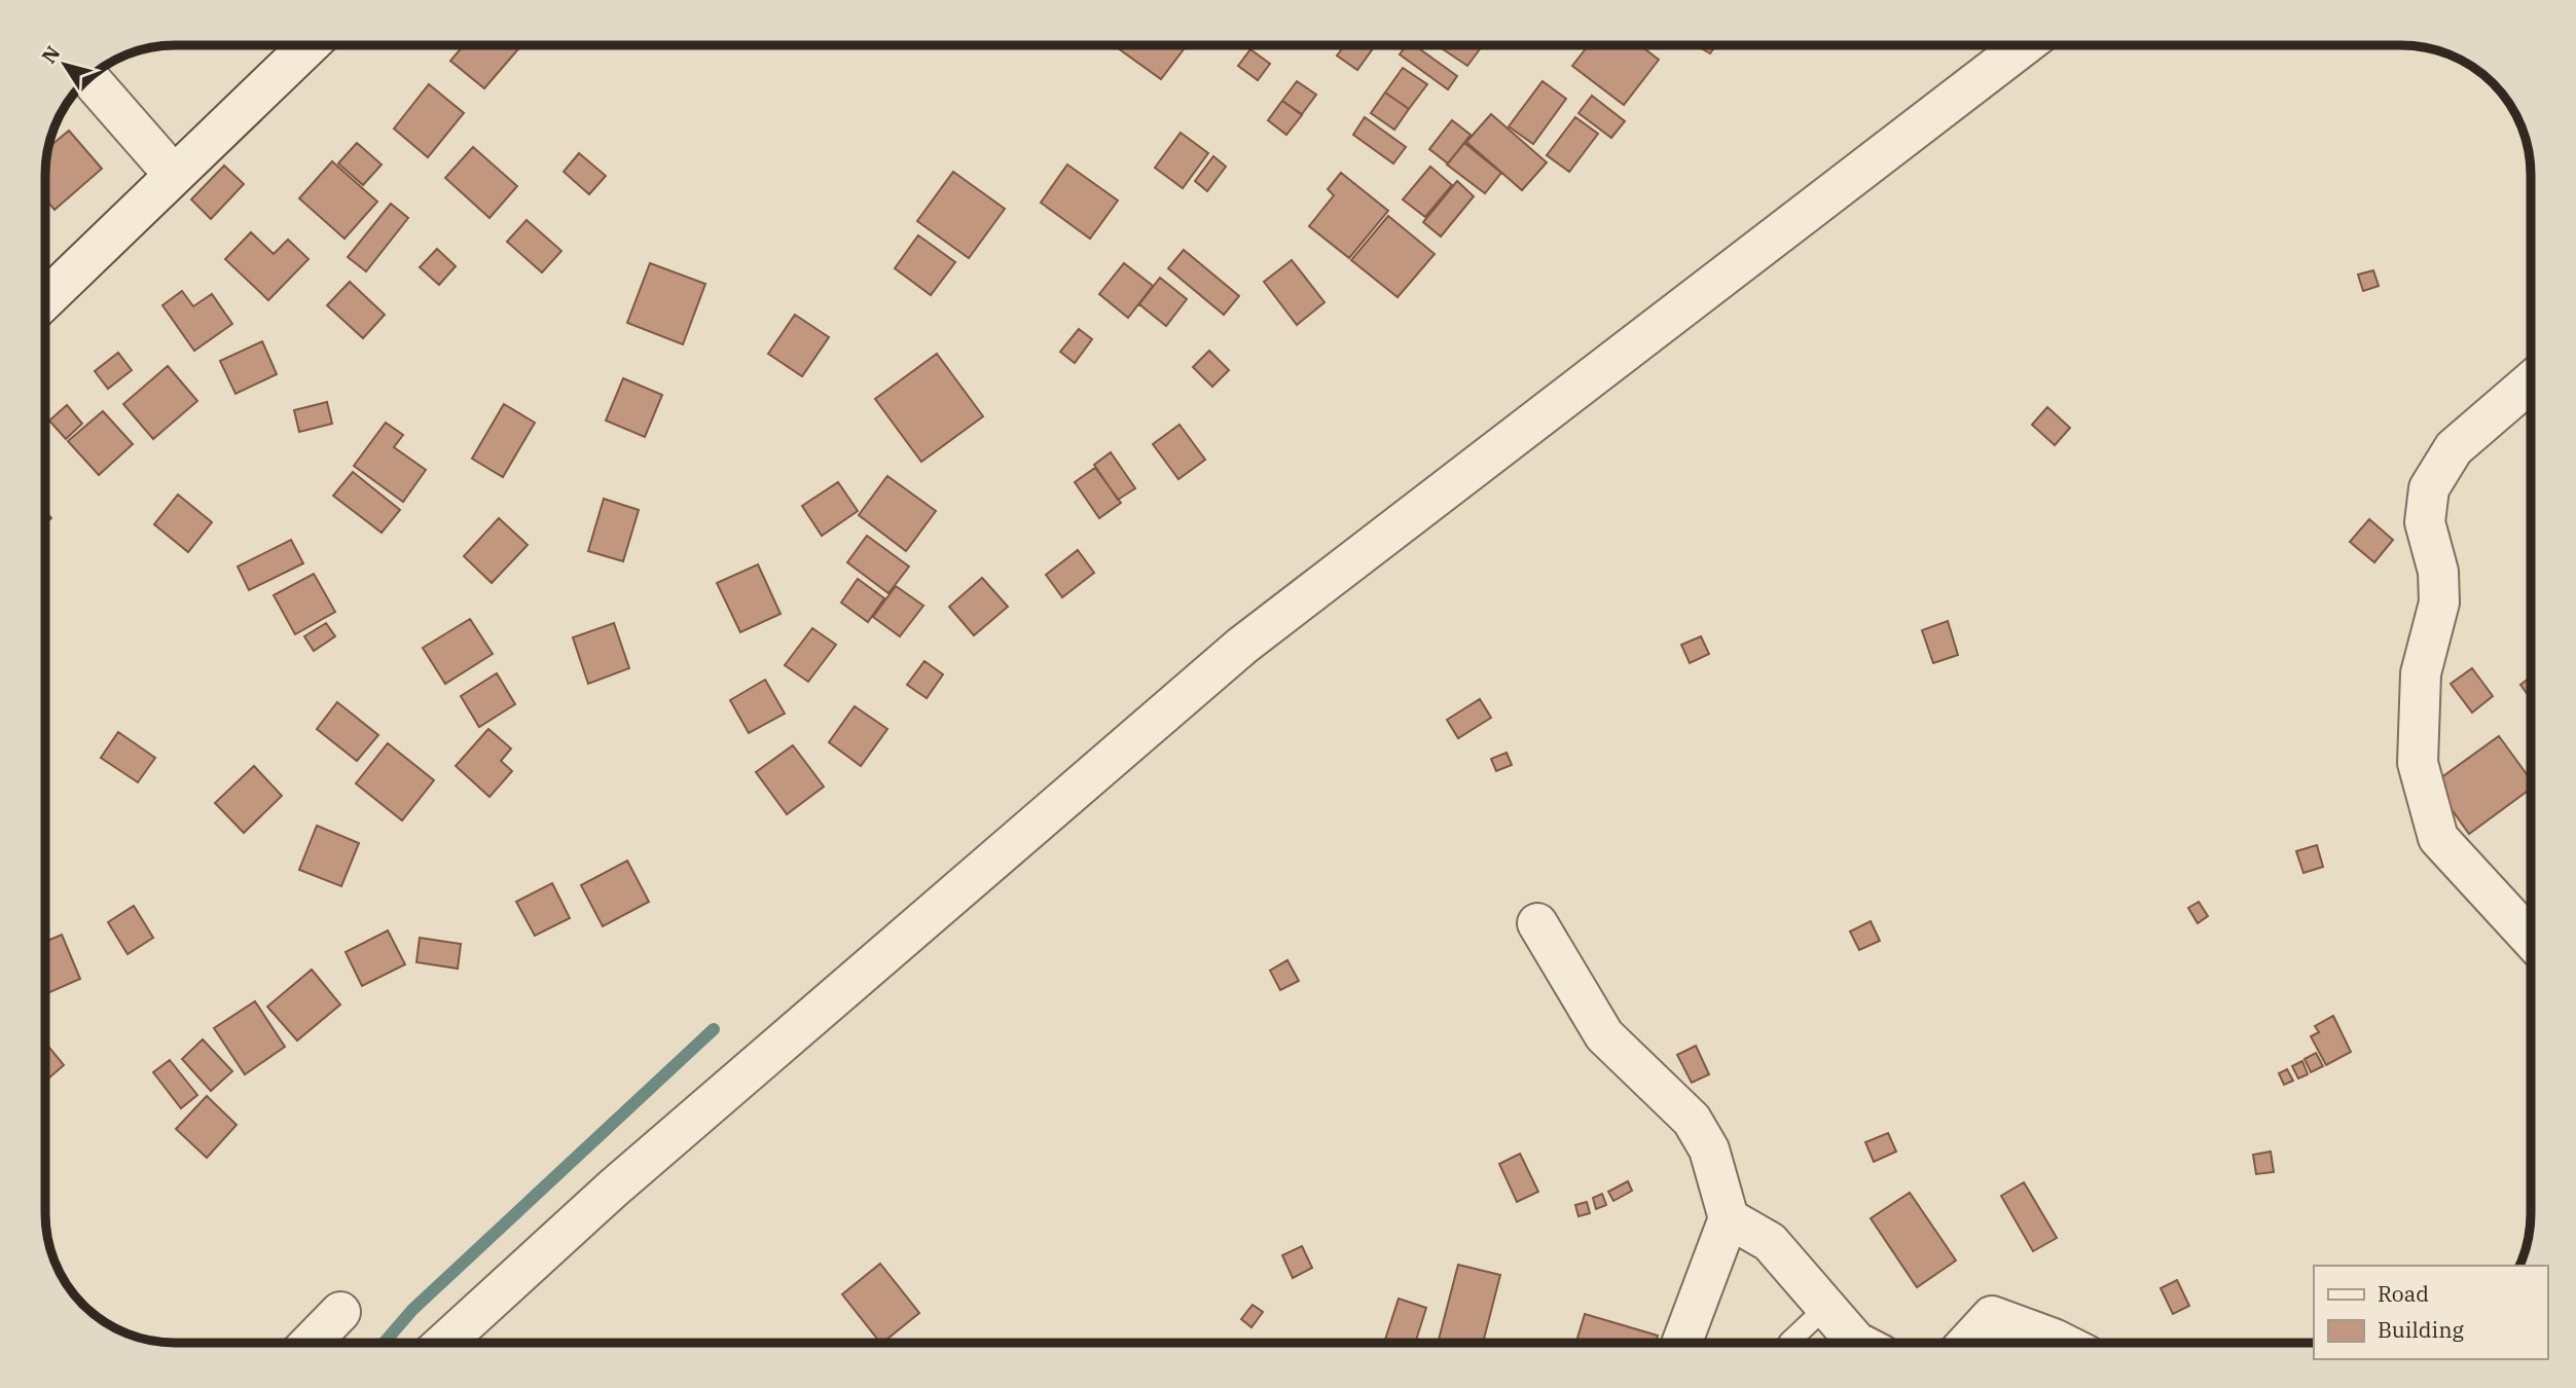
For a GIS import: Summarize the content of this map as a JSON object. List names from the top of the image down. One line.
{"legend":["Road","Building"],"north":"top left"}
